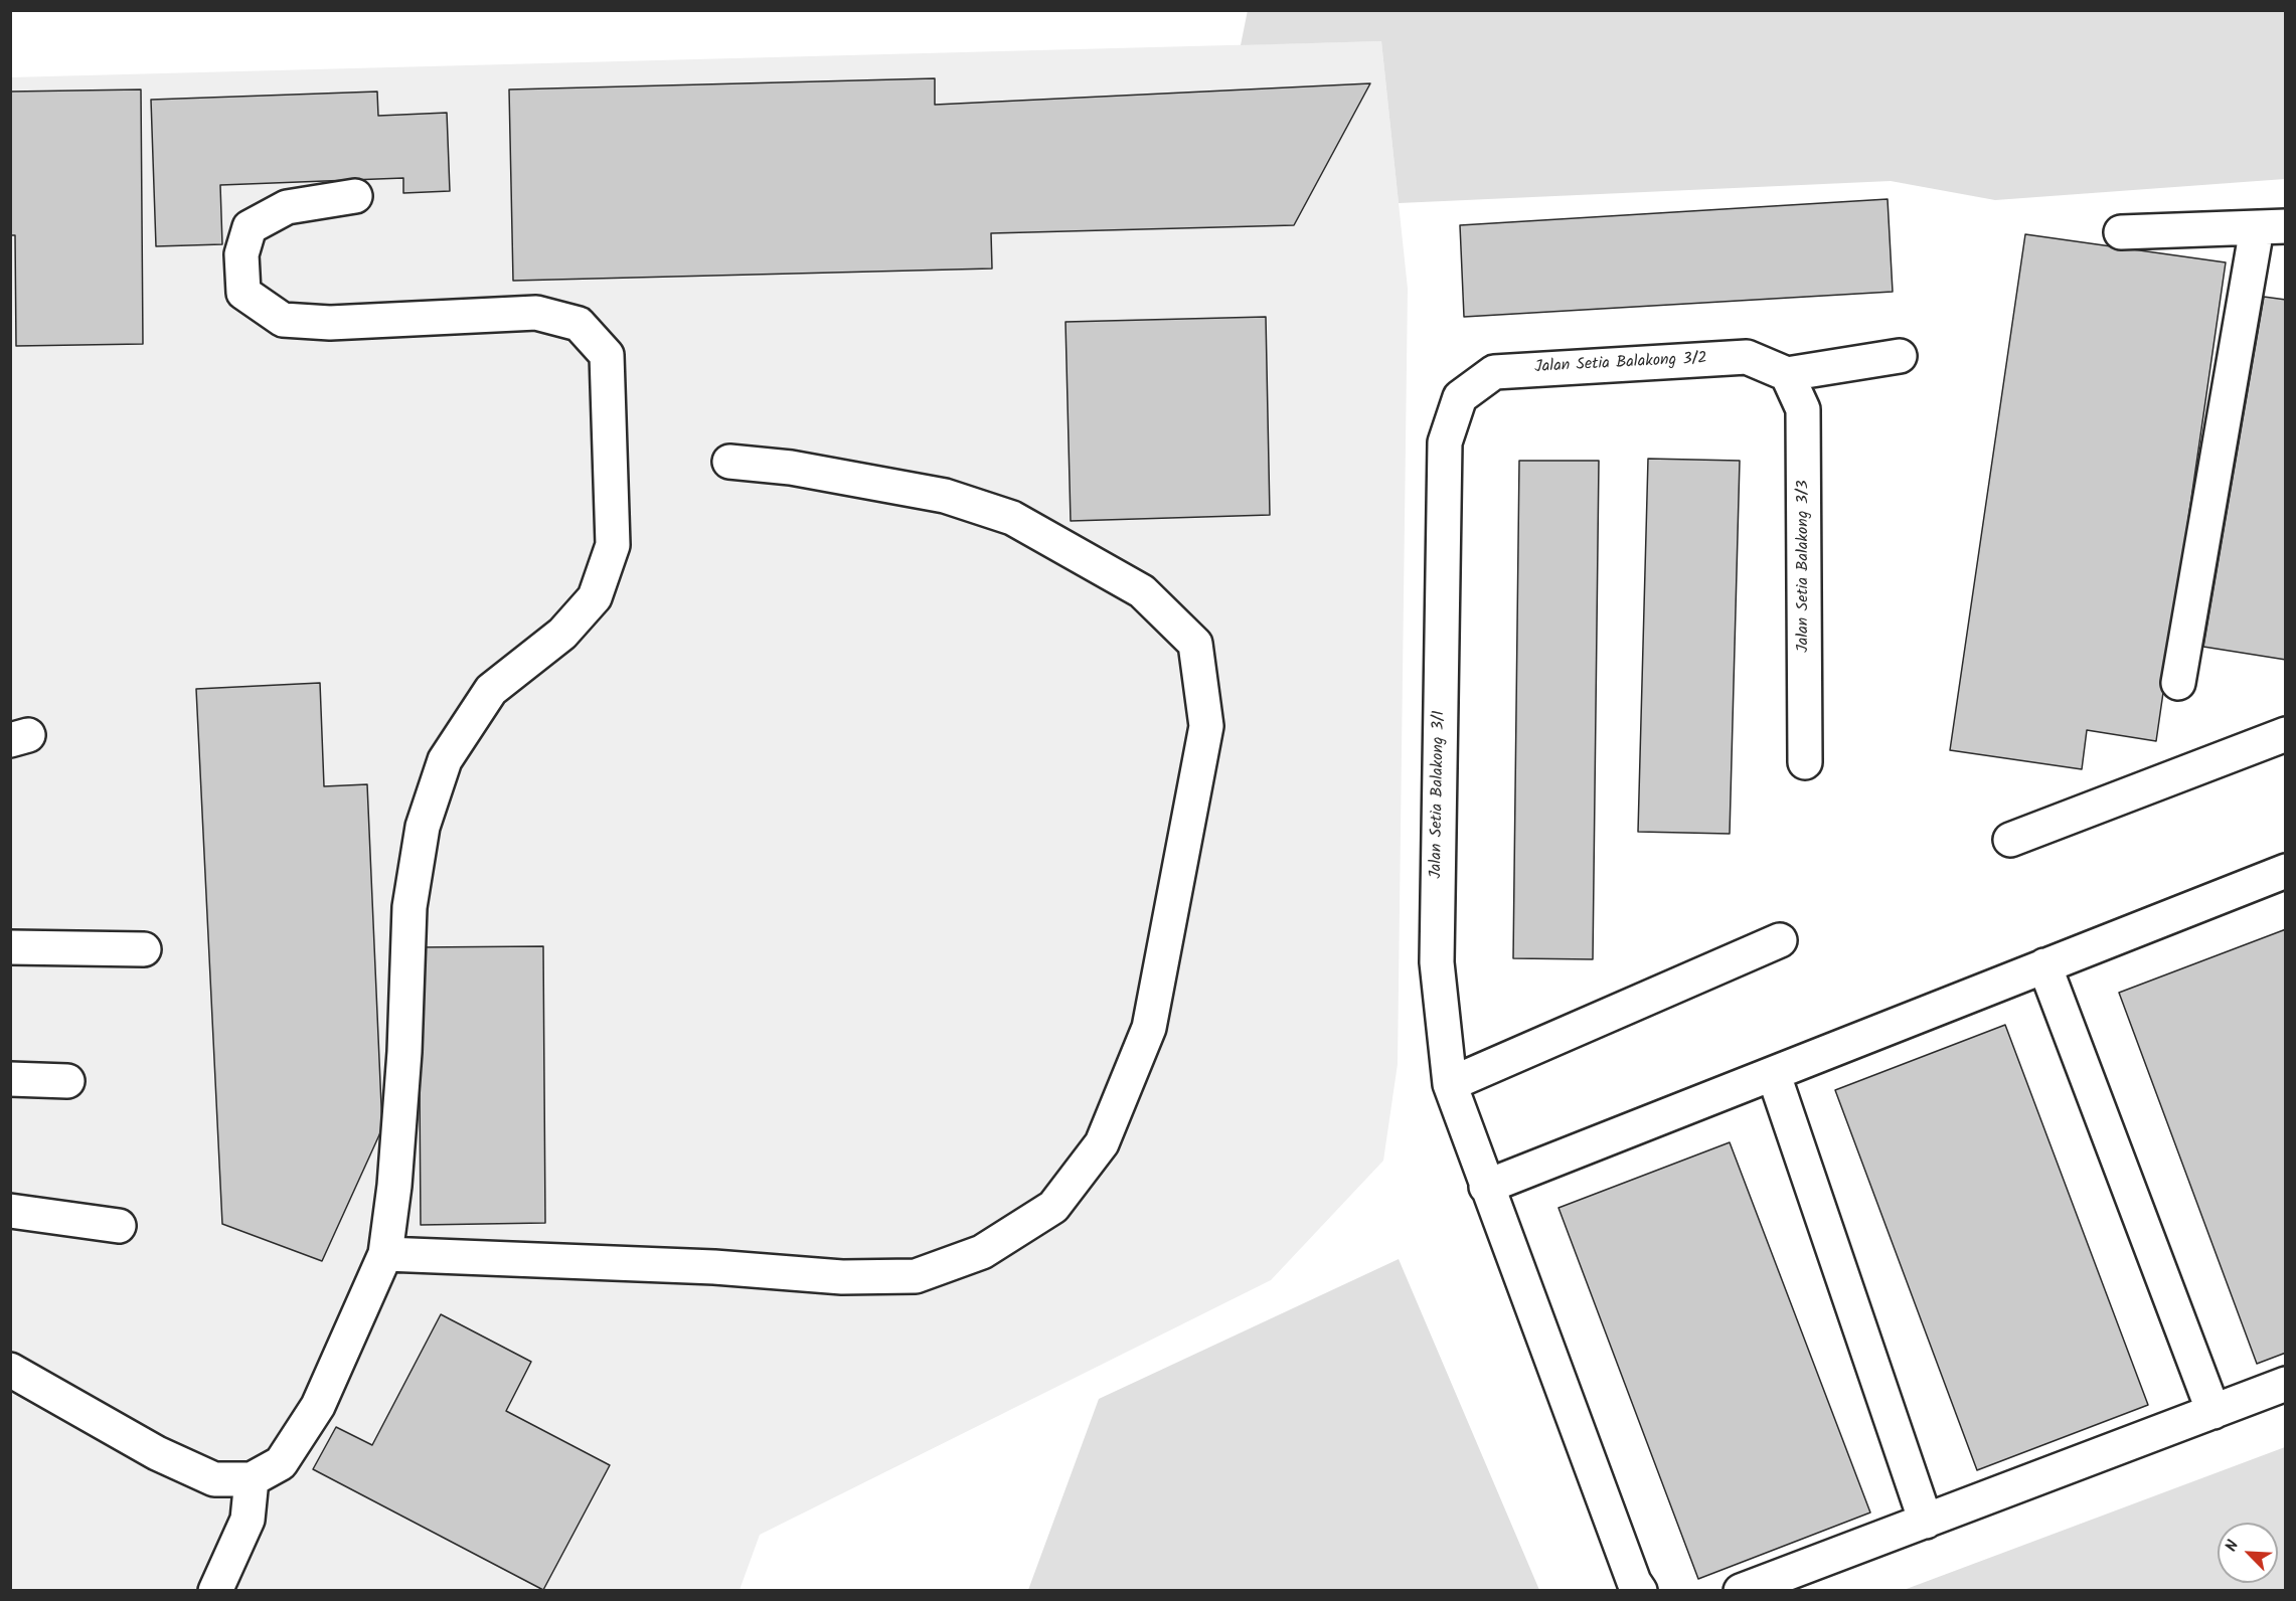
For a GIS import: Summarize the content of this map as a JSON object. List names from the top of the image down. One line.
{"streets":{"street":["Jalan Setia Balakong 3/2","Jalan Setia Balakong 3/3","Jalan Setia Balakong 3/1"]},"crossings":[["Jalan Setia Balakong 3/2","Jalan Setia Balakong 3/3"],["Jalan Setia Balakong 3/2","Jalan Setia Balakong 3/1"]],"north":"top left"}
